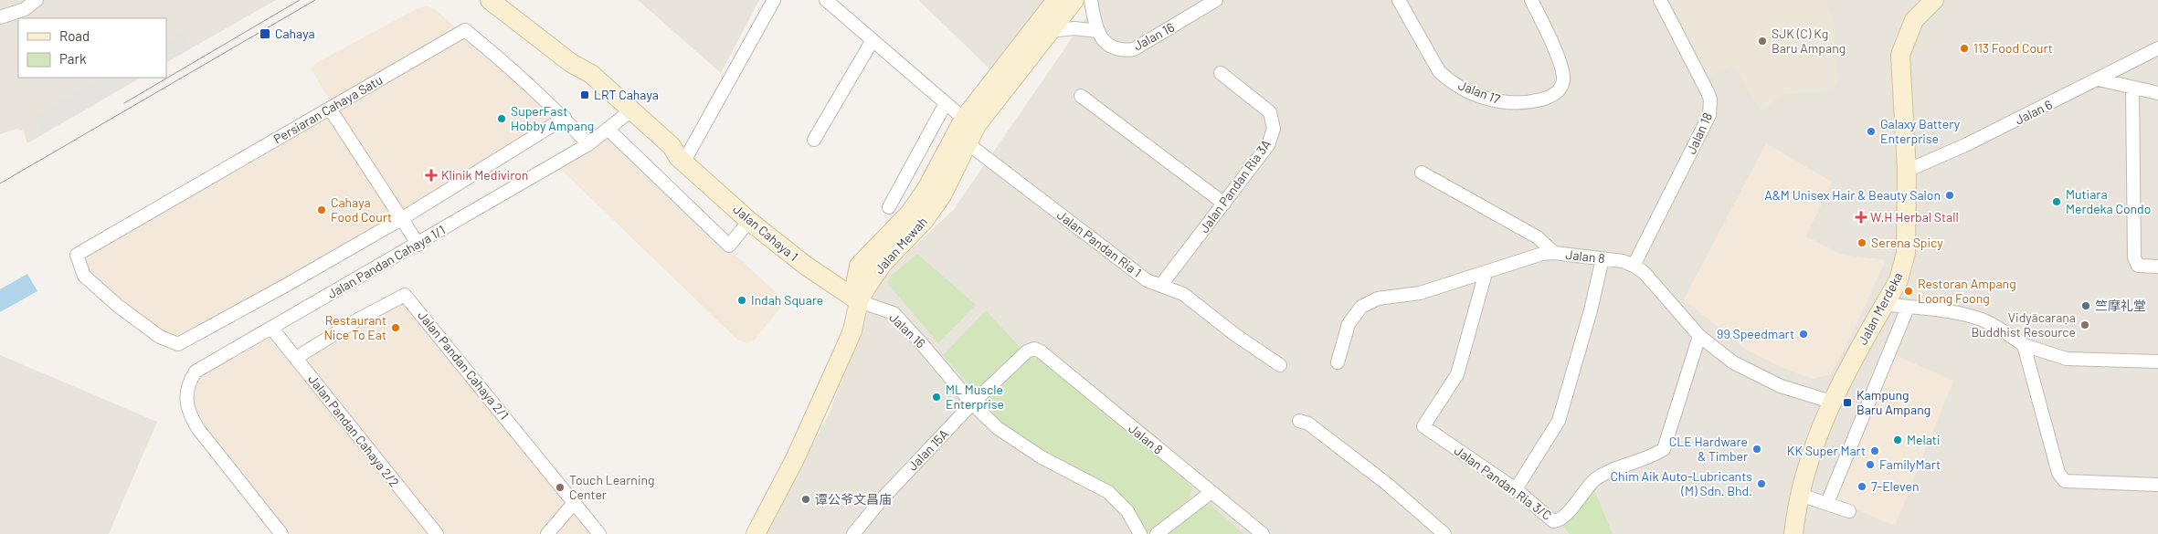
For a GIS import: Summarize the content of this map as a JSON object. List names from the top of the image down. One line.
{"streets":{"street":["Jalan 16","Jalan 17","Persiaran Cahaya Satu","Jalan 6","Jalan 18","Jalan Pandan Ria 3A","Jalan Cahaya 1","Jalan Pandan Ria 1","Jalan Mewah","Jalan 8","Jalan Pandan Cahaya 1/1","Jalan Merdeka","Jalan Pandan Cahaya 2/1","Jalan Pandan Cahaya 2/2","Jalan 15A","Jalan Pandan Ria 3/C"]},"crossings":[["Jalan 16","Jalan Cahaya 1"],["Jalan 16","Jalan Mewah"],["Jalan 16","Jalan 15A"],["Persiaran Cahaya Satu","Jalan Pandan Cahaya 1/1"],["Jalan 6","Jalan Merdeka"],["Jalan 18","Jalan 8"],["Jalan Pandan Ria 3A","Jalan Pandan Ria 1"],["Jalan Cahaya 1","Jalan Mewah"],["Jalan Cahaya 1","Jalan Pandan Cahaya 1/1"],["Jalan Pandan Ria 1","Jalan Mewah"],["Jalan 8","Jalan Merdeka"],["Jalan 8","Jalan 15A"],["Jalan 8","Jalan Pandan Ria 3/C"],["Jalan Pandan Cahaya 1/1","Jalan Pandan Cahaya 2/2"],["Jalan Pandan Cahaya 2/1","Jalan Pandan Cahaya 2/2"]],"places":{"transit":["Cahaya","LRT Cahaya","Kampung Baru Ampang"],"other":["SJK (C) Kg Baru Ampang","113 Food Court","SuperFast Hobby Ampang","Galaxy Battery Enterprise","A&M Unisex Hair & Beauty Salon","Mutiara Merdeka Condo","Cahaya Food Court","Serena Spicy","Restoran Ampang Loong Foong","Indah Square","竺摩礼堂","Vidyācaraṇa Buddhist Resource","Restaurant Nice To Eat","99 Speedmart","ML Muscle Enterprise","Melati","CLE Hardware & Timber","KK Super Mart","FamilyMart","Chim Aik Auto-Lubricants (M) Sdn. Bhd.","7-Eleven","Touch Learning Center","谭公爷文昌庙"],"health":["Klinik Mediviron","W.H Herbal Stall"]},"legend":["Road","Park"]}
